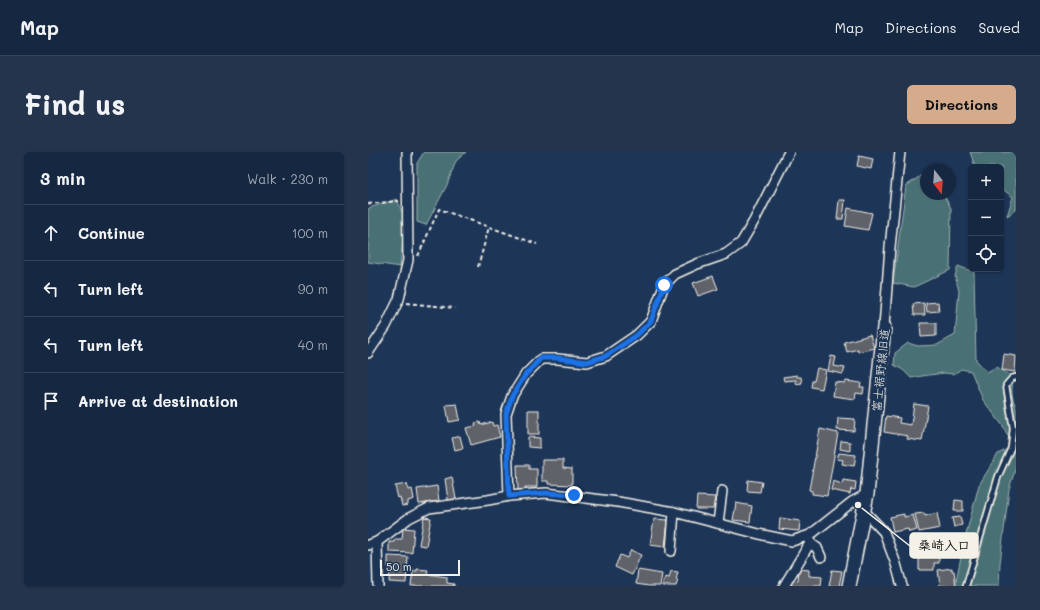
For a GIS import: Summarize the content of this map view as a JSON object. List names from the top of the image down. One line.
{"streets":{"street":["富士裾野線旧道"]},"places":["桑崎入口"],"scale_bar":"50 m","north":"bottom","page":{"header":"Map","nav":["Map","Directions","Saved"],"buttons":"Directions","title":"Find us","heading":["3 min","Walk · 230 m"],"map_buttons":["+","−"],"list":[["Continue","100 m"],["Turn left","90 m"],["Turn left","40 m"],"Arrive at destination"],"scale":"50 m"}}
